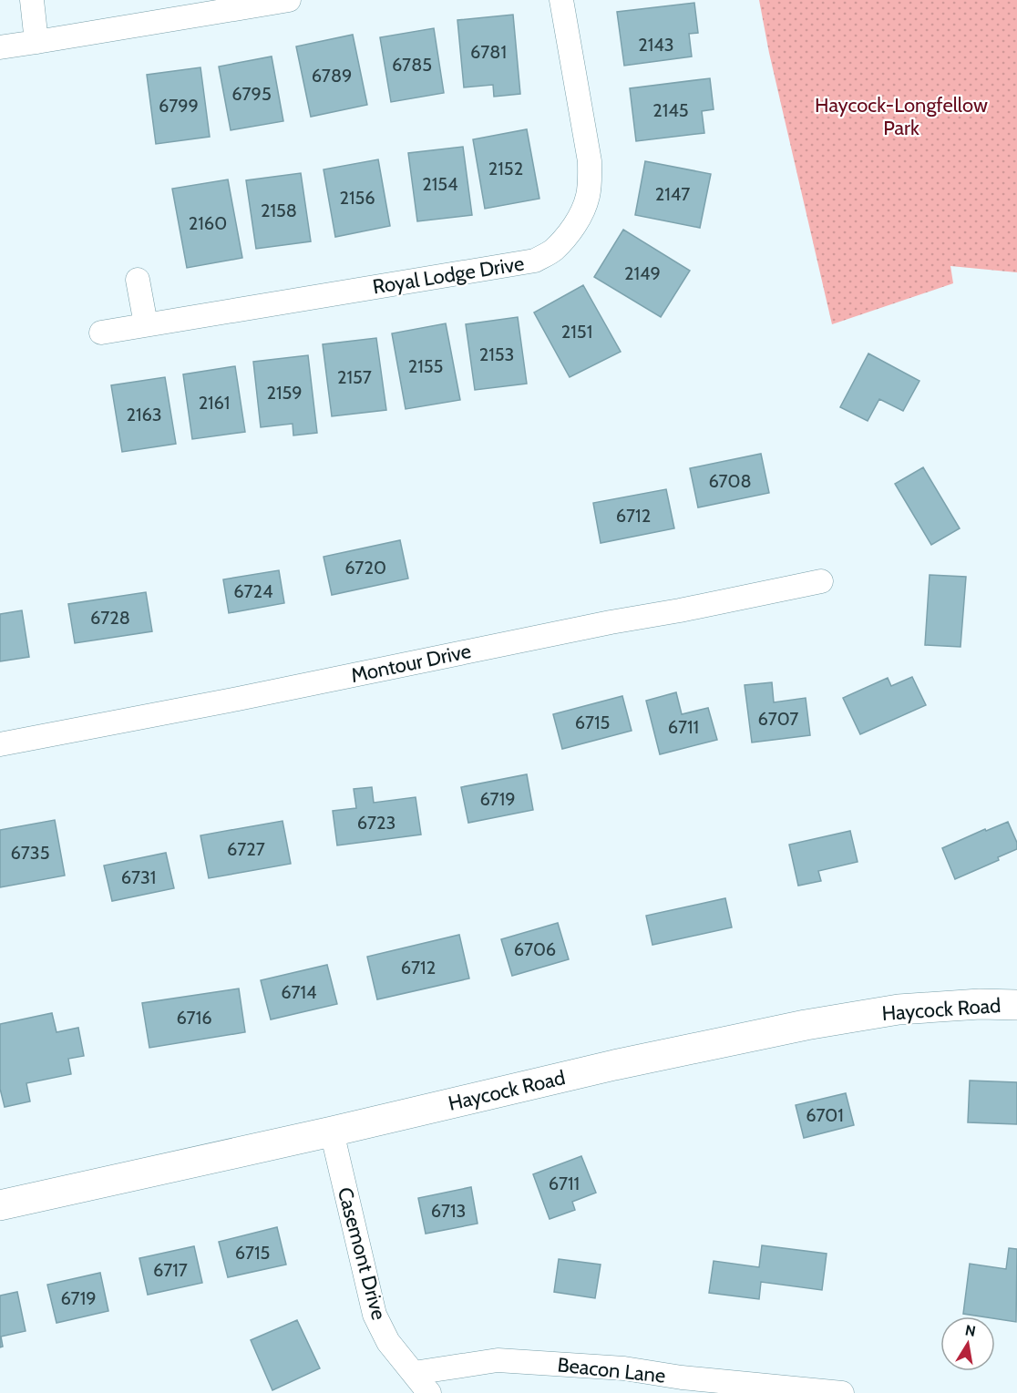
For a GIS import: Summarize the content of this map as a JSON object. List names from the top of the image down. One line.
{"streets":{"main road":["Haycock Road"],"street":["Royal Lodge Drive","Montour Drive","Casemont Drive","Beacon Lane"]},"crossings":[["Haycock Road","Casemont Drive"],["Casemont Drive","Beacon Lane"]],"parks":["Haycock-Longfellow Park"],"house_numbers":["2143","6781","6785","6789","6795","6799","2145","2152","2154","2147","2156","2158","2160","2149","2151","2153","2155","2157","2159","2161","2163","6708","6712","6720","6724","6728","6707","6715","6711","6719","6723","6727","6735","6731","6706","6712","6714","6716","6701","6711","6713","6715","6717","6719"],"north":"top"}
